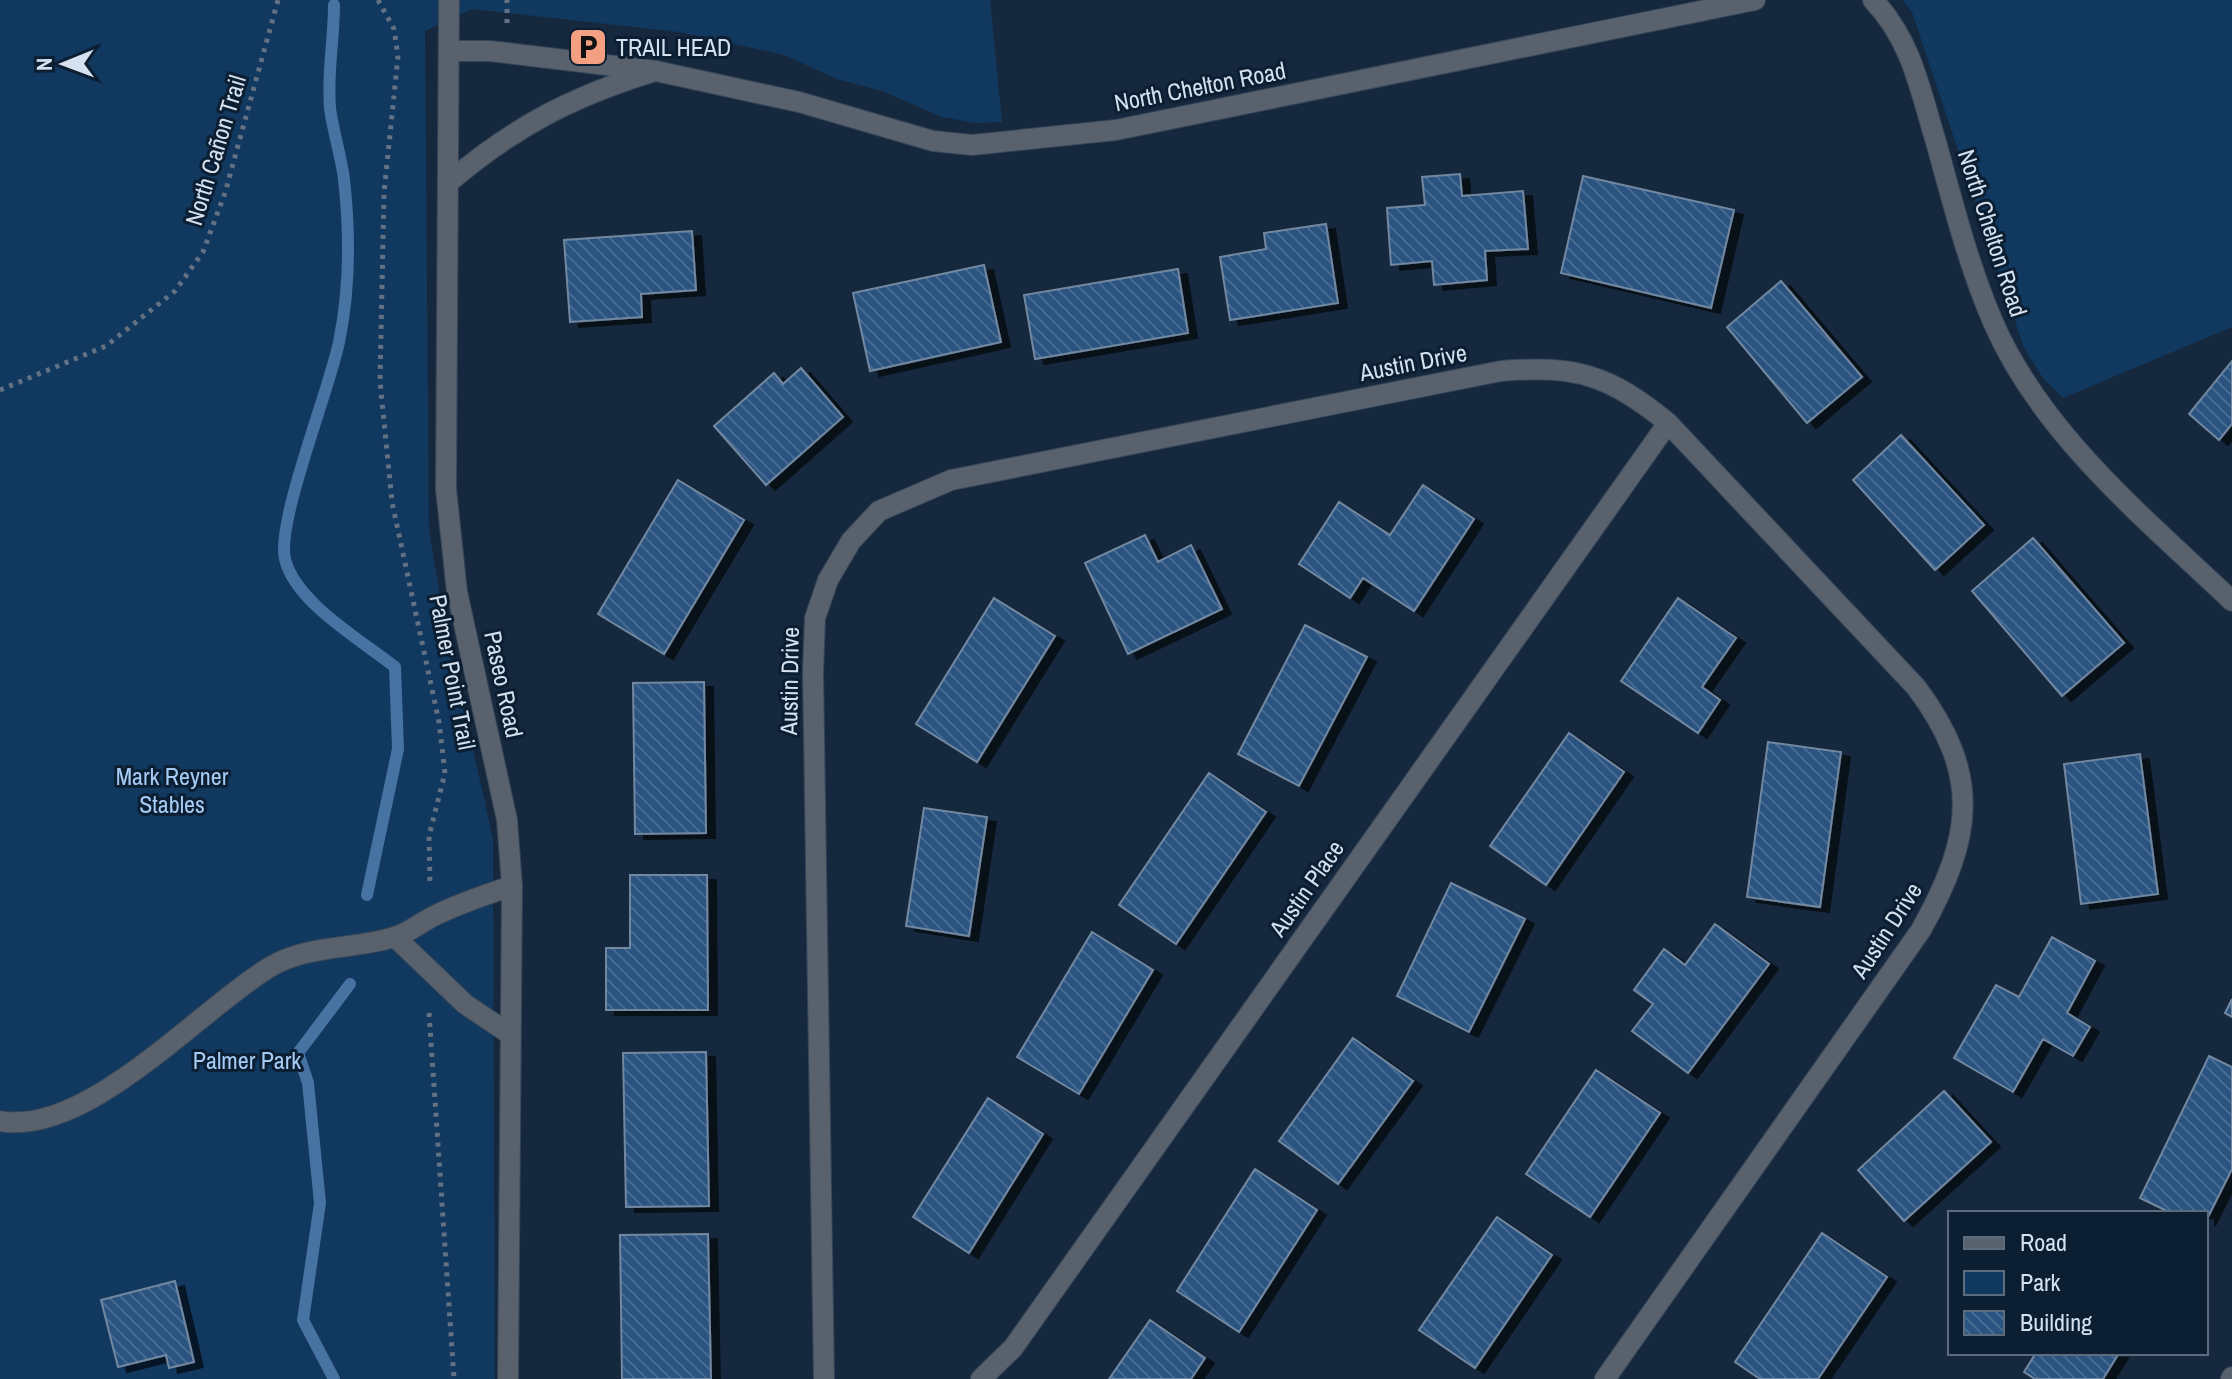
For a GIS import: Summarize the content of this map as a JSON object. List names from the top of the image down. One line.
{"streets":{"street":["North Chelton Road","Austin Drive","Paseo Road","Austin Place"],"path":["North Cañon Trail","Palmer Point Trail"]},"crossings":[["North Chelton Road","Paseo Road"],["Austin Drive","Austin Place"]],"parks":["Mark Reyner Stables","Palmer Park"],"places":{"parking":["TRAIL HEAD"]},"legend":["Road","Park","Building"],"north":"left"}
